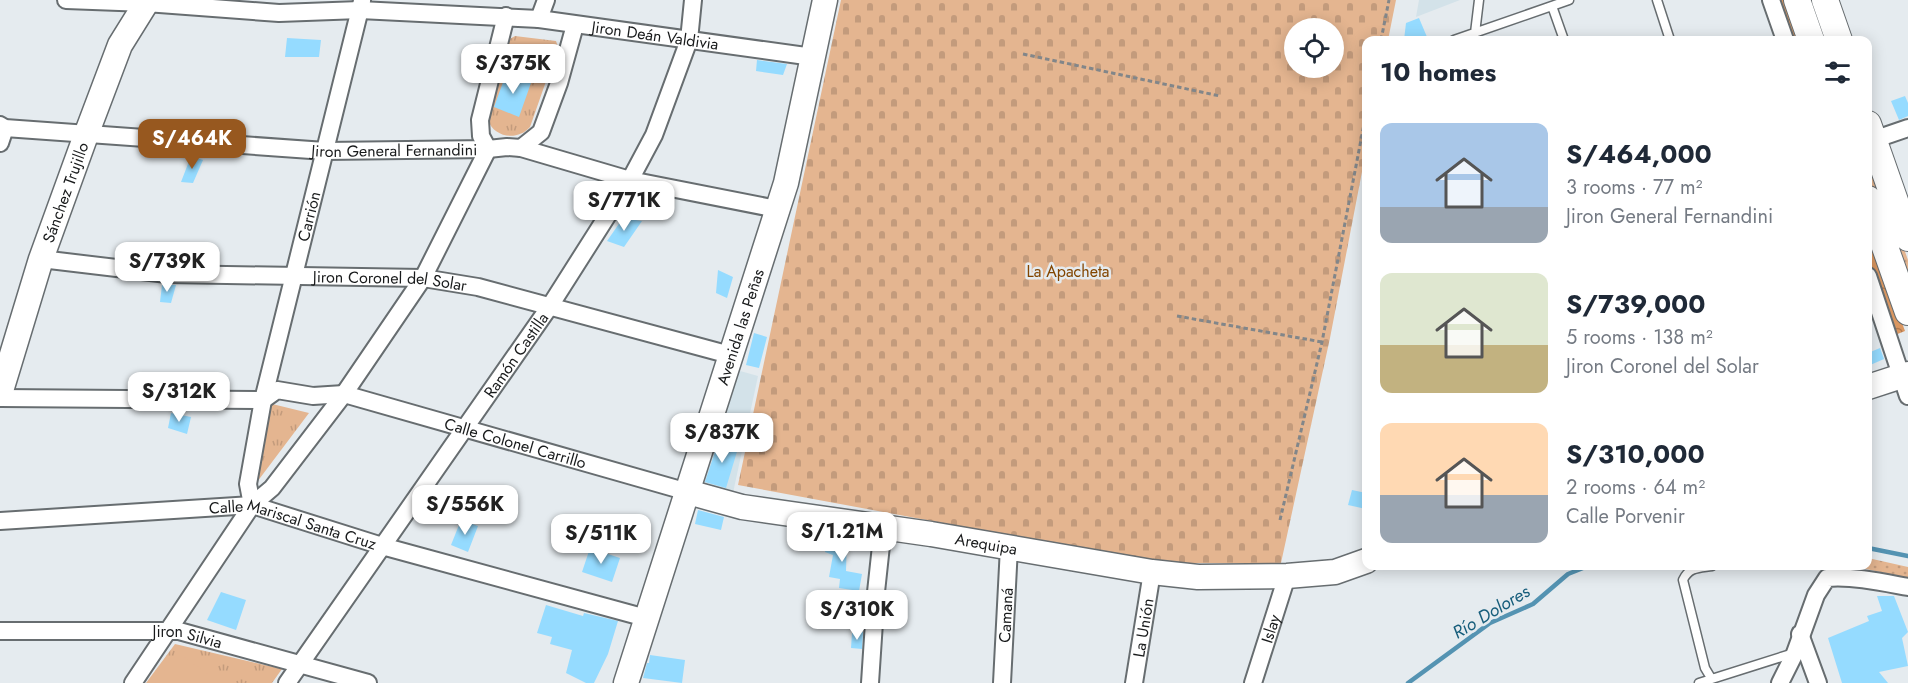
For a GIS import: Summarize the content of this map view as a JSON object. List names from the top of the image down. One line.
{"streets":{"street":["Jiron Deán Valdivia","Jiron General Fernandini","Sánchez Trujillo","Carrión","Jiron Coronel del Solar","Avenida las Peñas","Ramón Castilla","Calle Colonel Carrillo","Calle Mariscal Santa Cruz","Arequipa","Camaná","La Unión","Islay","Jiron Silvia"]},"crossings":[["Jiron Deán Valdivia","Sánchez Trujillo"],["Jiron Deán Valdivia","Carrión"],["Jiron Deán Valdivia","Avenida las Peñas"],["Jiron Deán Valdivia","Ramón Castilla"],["Jiron General Fernandini","Sánchez Trujillo"],["Jiron General Fernandini","Carrión"],["Jiron General Fernandini","Avenida las Peñas"],["Jiron General Fernandini","Ramón Castilla"],["Sánchez Trujillo","Jiron Coronel del Solar"],["Carrión","Jiron Coronel del Solar"],["Carrión","Calle Mariscal Santa Cruz"],["Jiron Coronel del Solar","Avenida las Peñas"],["Jiron Coronel del Solar","Ramón Castilla"],["Avenida las Peñas","Calle Colonel Carrillo"],["Avenida las Peñas","Calle Mariscal Santa Cruz"],["Avenida las Peñas","Arequipa"],["Ramón Castilla","Calle Colonel Carrillo"],["Ramón Castilla","Calle Mariscal Santa Cruz"],["Ramón Castilla","Jiron Silvia"],["Calle Colonel Carrillo","Arequipa"],["Arequipa","Camaná"],["Arequipa","La Unión"],["Arequipa","Islay"]],"water":["Río Dolores"],"parks":["La Apacheta"],"page":{"heading":"10 homes","price":["S/375K","S/464K","S/771K","S/739K","S/312K","S/837K","S/556K","S/1.21M","S/511K","S/310K"],"list":[{"name":"S/464,000","note":"3 rooms · 77 m² · Jiron General Fernandini"},{"name":"S/739,000","note":"5 rooms · 138 m² · Jiron Coronel del Solar"},{"name":"S/310,000","note":"2 rooms · 64 m² · Calle Porvenir"}]}}
